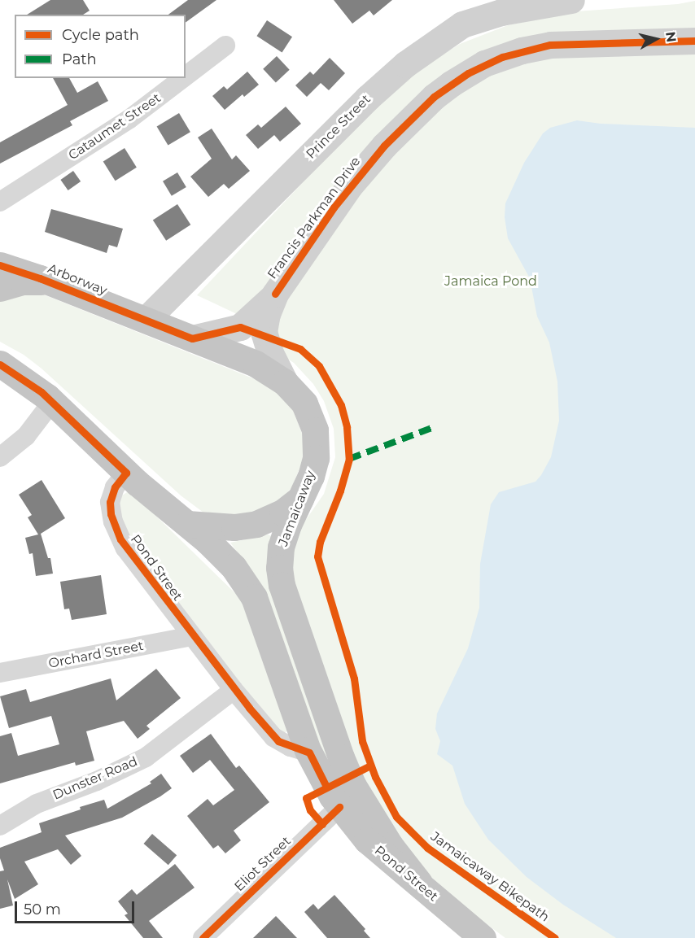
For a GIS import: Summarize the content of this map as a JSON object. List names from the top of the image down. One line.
{"streets":{"highway":["Arborway","Jamaicaway","Pond Street"],"main road":["Prince Street","Francis Parkman Drive"],"street":["Cataumet Street","Orchard Street","Dunster Road","Eliot Street"],"cycle path":["Jamaicaway Bikepath"]},"crossings":[["Prince Street","Arborway"],["Prince Street","Jamaicaway"],["Francis Parkman Drive","Jamaicaway"],["Arborway","Jamaicaway"],["Jamaicaway","Pond Street"],["Pond Street","Orchard Street"],["Pond Street","Dunster Road"],["Pond Street","Eliot Street"]],"parks":["Jamaica Pond"],"legend":["Cycle path","Path"],"scale_bar":"50 m","north":"right"}
